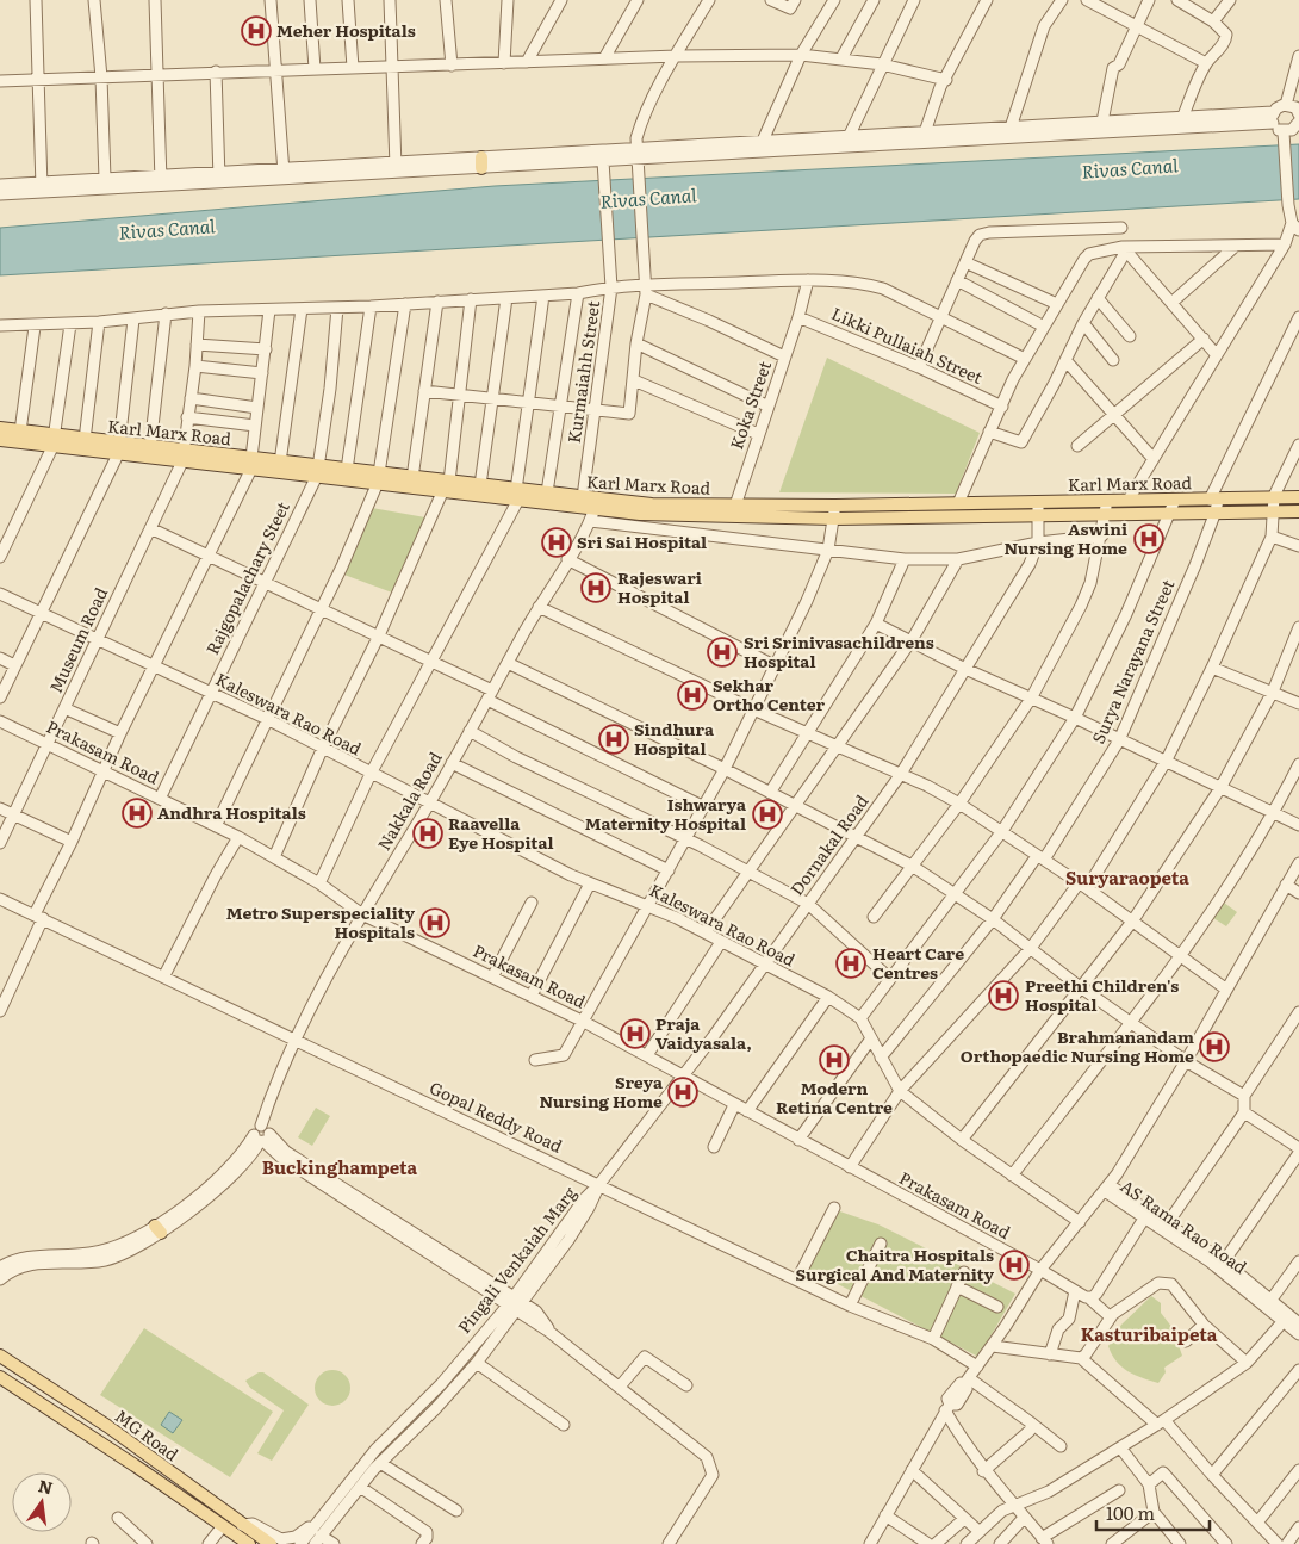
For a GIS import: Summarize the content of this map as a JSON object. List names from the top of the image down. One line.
{"streets":{"main road":["Karl Marx Road","MG Road"],"street":["Likki Pullaiah Street","Kurmaiahh Street","Koka Street","Rajgopalachary Steet","Museum Road","Surya Narayana Street","Kaleswara Rao Road","Prakasam Road","Nakkala Road","Dornakal Road","Gopal Reddy Road","AS Rama Rao Road","Pingali Venkaiah Marg"]},"crossings":[["Likki Pullaiah Street","Koka Street"],["Kurmaiahh Street","Karl Marx Road"],["Koka Street","Karl Marx Road"],["Karl Marx Road","Rajgopalachary Steet"],["Karl Marx Road","Museum Road"],["Karl Marx Road","Surya Narayana Street"],["Karl Marx Road","Nakkala Road"],["Karl Marx Road","Dornakal Road"],["Rajgopalachary Steet","Kaleswara Rao Road"],["Rajgopalachary Steet","Prakasam Road"],["Museum Road","Kaleswara Rao Road"],["Museum Road","Prakasam Road"],["Surya Narayana Street","Kaleswara Rao Road"],["Kaleswara Rao Road","Nakkala Road"],["Kaleswara Rao Road","Dornakal Road"],["Prakasam Road","Nakkala Road"],["Prakasam Road","Dornakal Road"],["Nakkala Road","Gopal Reddy Road"],["Dornakal Road","Gopal Reddy Road"],["Dornakal Road","Pingali Venkaiah Marg"],["Gopal Reddy Road","Pingali Venkaiah Marg"]],"districts":["Suryaraopeta","Buckinghampeta","Kasturibaipeta"],"water":["Rivas Canal"],"places":{"hospital":["Meher Hospitals","Aswini Nursing Home","Sri Sai Hospital","Rajeswari Hospital","Sri Srinivasachildrens Hospital","Sekhar Ortho Center","Sindhura Hospital","Andhra Hospitals","Ishwarya Maternity Hospital","Raavella Eye Hospital","Metro Superspeciality Hospitals","Heart Care Centres","Preethi Children's Hospital","Praja Vaidyasala,","Brahmanandam Orthopaedic Nursing Home","Modern Retina Centre","Sreya Nursing Home","Chaitra Hospitals Surgical And Maternity"]},"scale_bar":"100 m","north":"top"}
